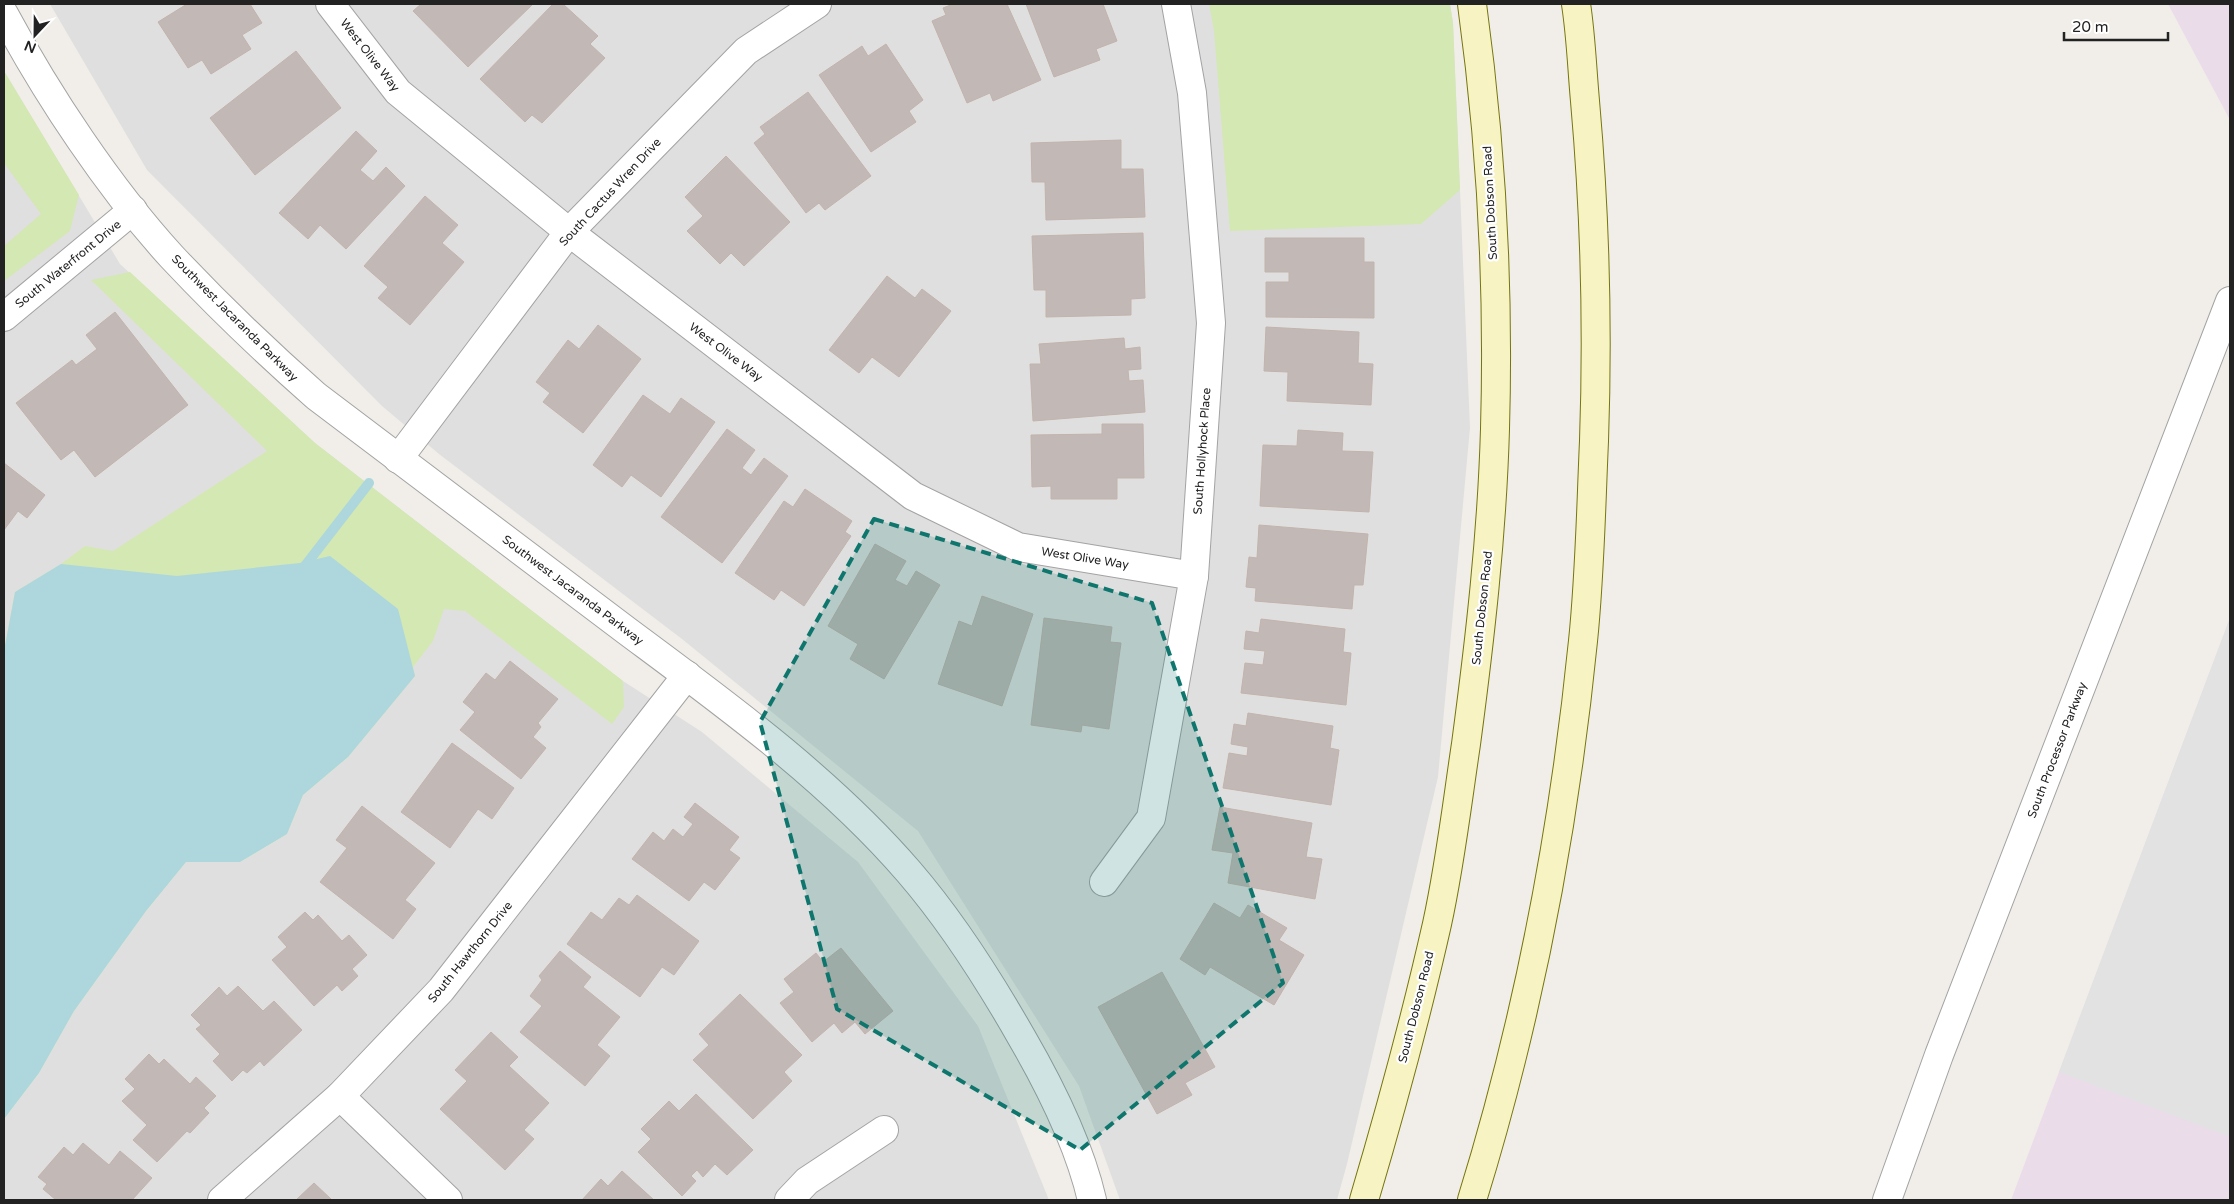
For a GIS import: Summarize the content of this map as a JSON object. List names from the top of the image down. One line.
{"streets":{"main road":["South Dobson Road"],"street":["West Olive Way","South Cactus Wren Drive","South Waterfront Drive","Southwest Jacaranda Parkway","South Hollyhock Place","South Processor Parkway","South Hawthorn Drive"]},"crossings":[["West Olive Way","South Cactus Wren Drive"],["West Olive Way","South Hollyhock Place"],["South Cactus Wren Drive","Southwest Jacaranda Parkway"],["South Waterfront Drive","Southwest Jacaranda Parkway"],["Southwest Jacaranda Parkway","South Hawthorn Drive"]],"scale_bar":"20 m","north":"bottom"}
